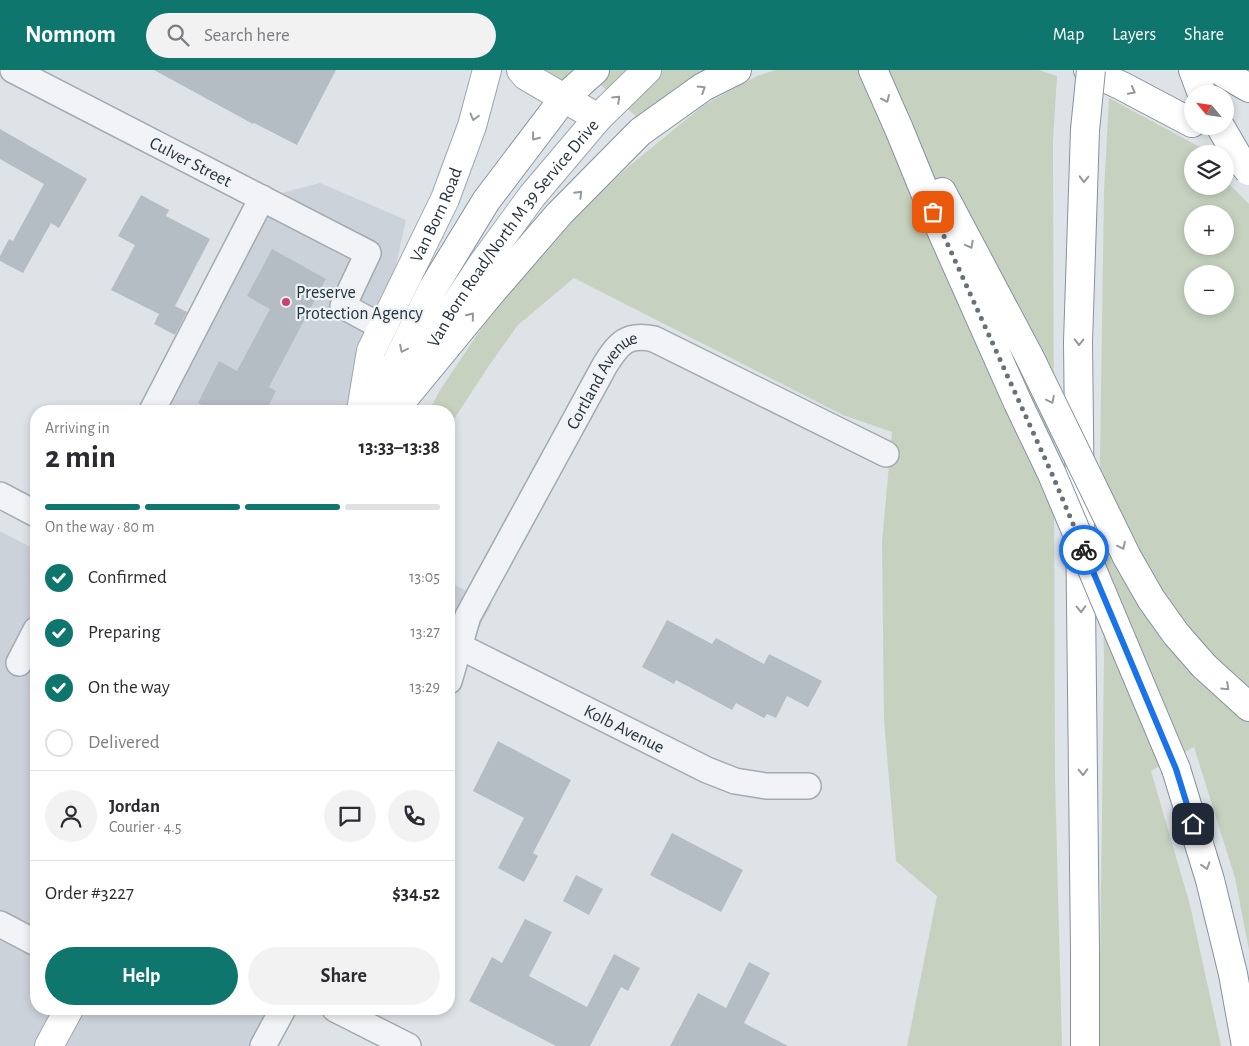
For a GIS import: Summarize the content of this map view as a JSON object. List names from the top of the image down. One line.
{"streets":{"main road":["Van Born Road","Van Born Road/North M 39 Service Drive"],"street":["Culver Street","Cortland Avenue","Kolb Avenue"]},"crossings":[["Culver Street","Van Born Road"]],"places":["Preserve Protection Agency"],"north":"top left","page":{"header":"Nomnom","search":"Search here","nav":["Map","Layers","Share"],"map_buttons":["+","−"],"heading":["2 min","Arriving in","13:33–13:38"],"panel":["Jordan","Courier · 4.5","Order #3227","$34.52"],"bar":"On the way · 80 m","list":[["Confirmed","13:05"],["Preparing","13:27"],["On the way","13:29"],"Delivered"],"buttons":["Help","Share"]}}
